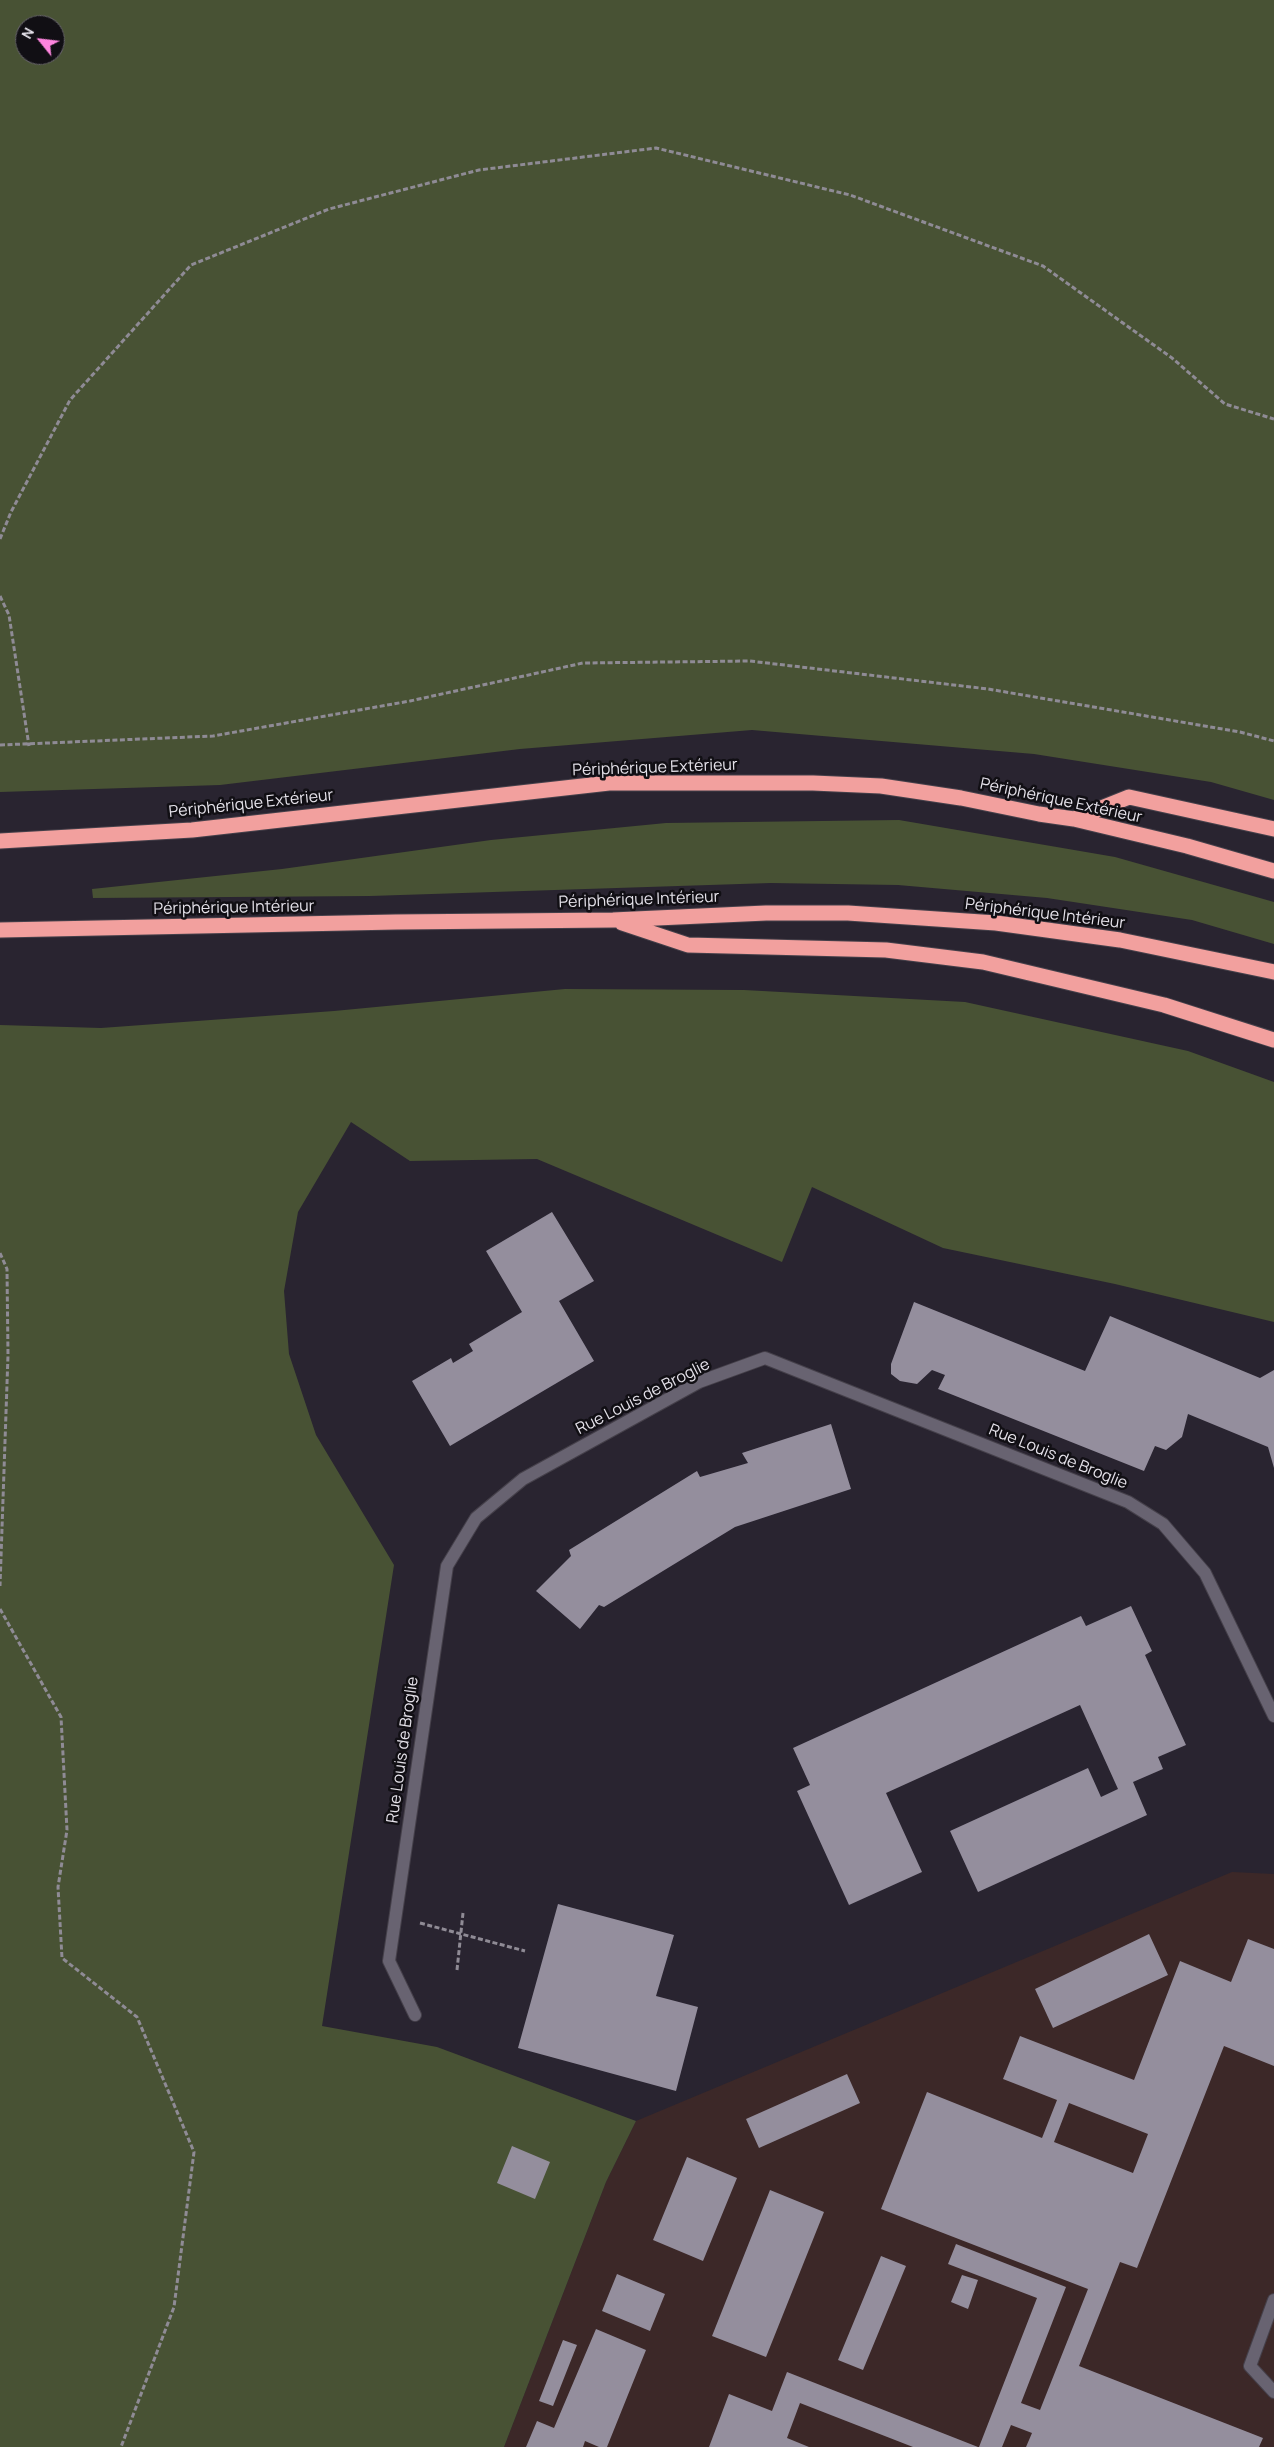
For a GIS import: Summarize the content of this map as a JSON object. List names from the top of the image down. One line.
{"streets":{"highway":["Périphérique Extérieur","Périphérique Intérieur"],"street":["Rue Louis de Broglie"]},"north":"top left"}
